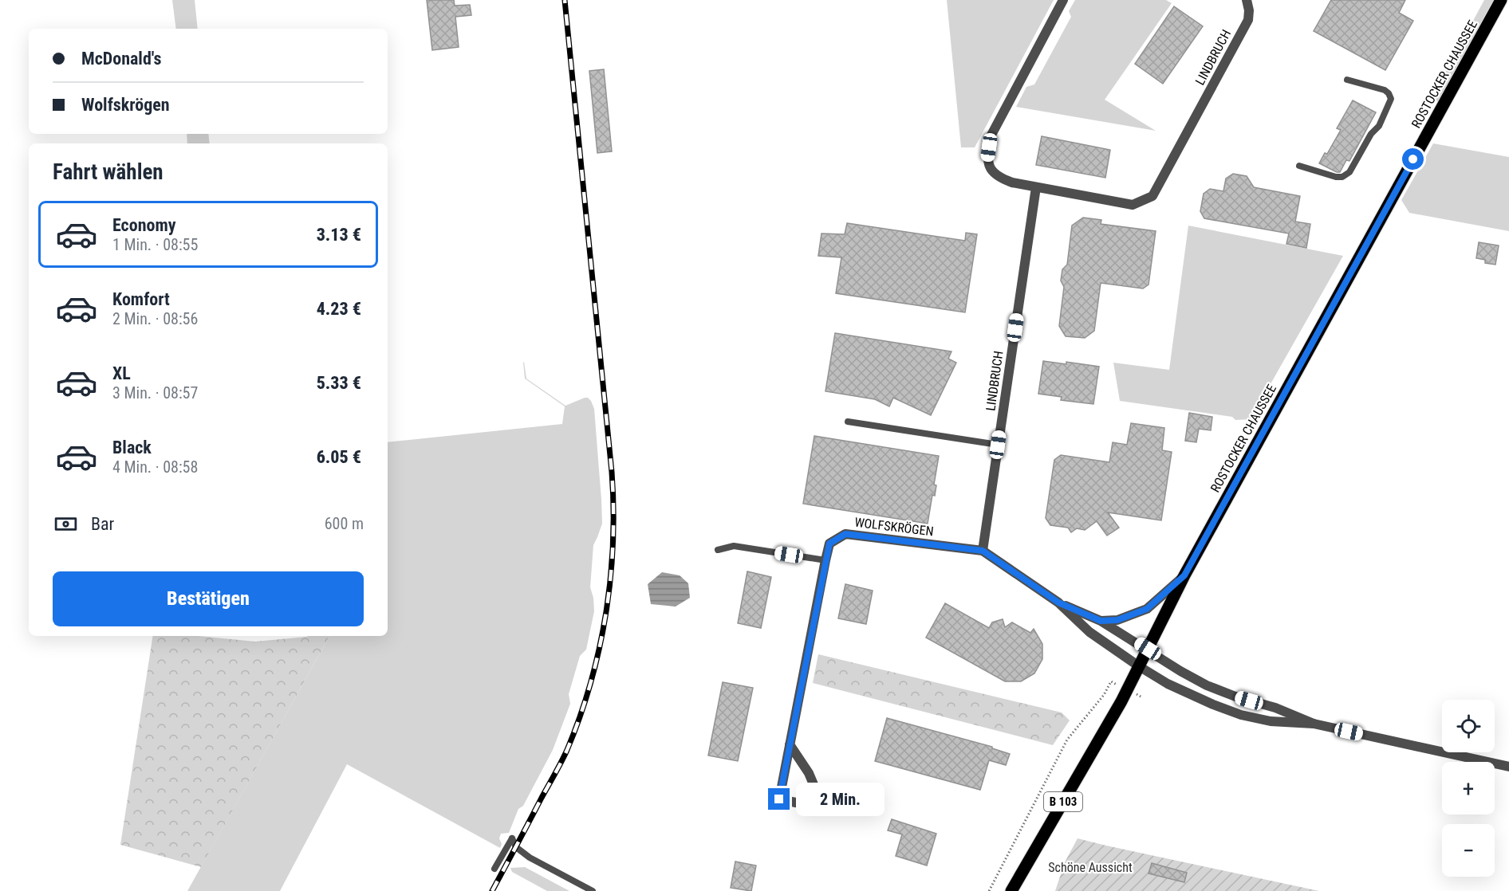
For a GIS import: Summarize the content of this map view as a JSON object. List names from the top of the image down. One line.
{"streets":{"main road":["ROSTOCKER CHAUSSEE","B 103"],"street":["LINDBRUCH","WOLFSKRÖGEN"]},"crossings":[["LINDBRUCH","WOLFSKRÖGEN"],["ROSTOCKER CHAUSSEE","WOLFSKRÖGEN"]],"parks":["Schöne Aussicht"],"page":{"banner":["McDonald's","Wolfskrögen"],"heading":"Fahrt wählen","list":[{"name":"Economy","note":"1 Min. · 08:55","value":"3.13 €"},{"name":"Komfort","note":"2 Min. · 08:56","value":"4.23 €"},{"name":"XL","note":"3 Min. · 08:57","value":"5.33 €"},{"name":"Black","note":"4 Min. · 08:58","value":"6.05 €"}],"pay":["Bar","600 m"],"buttons":"Bestätigen","map_buttons":["+","−"],"bubble":"2 Min."}}
